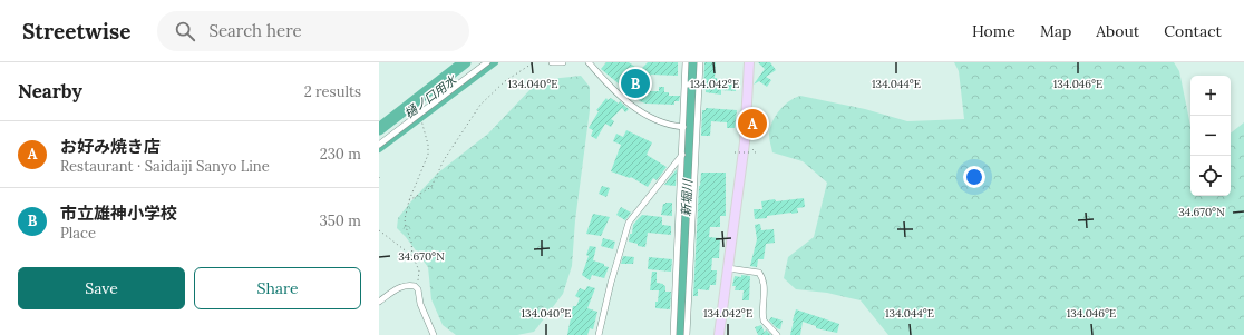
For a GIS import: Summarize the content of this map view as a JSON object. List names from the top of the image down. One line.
{"water":["樋ノ口用水","新堀川"],"page":{"header":"Streetwise","search":"Search here","nav":["Home","Map","About","Contact"],"heading":["Nearby","2 results"],"pins":["B","A"],"map_buttons":["+","−"],"list":[{"mark":"A","name":"お好み焼き店","note":"Restaurant · Saidaiji Sanyo Line","value":"230 m"},{"mark":"B","name":"市立雄神小学校","note":"Place","value":"350 m"}],"buttons":["Save","Share"]},"coordinates":["134.040°E","134.042°E","134.044°E","134.046°E","34.670°N"]}
